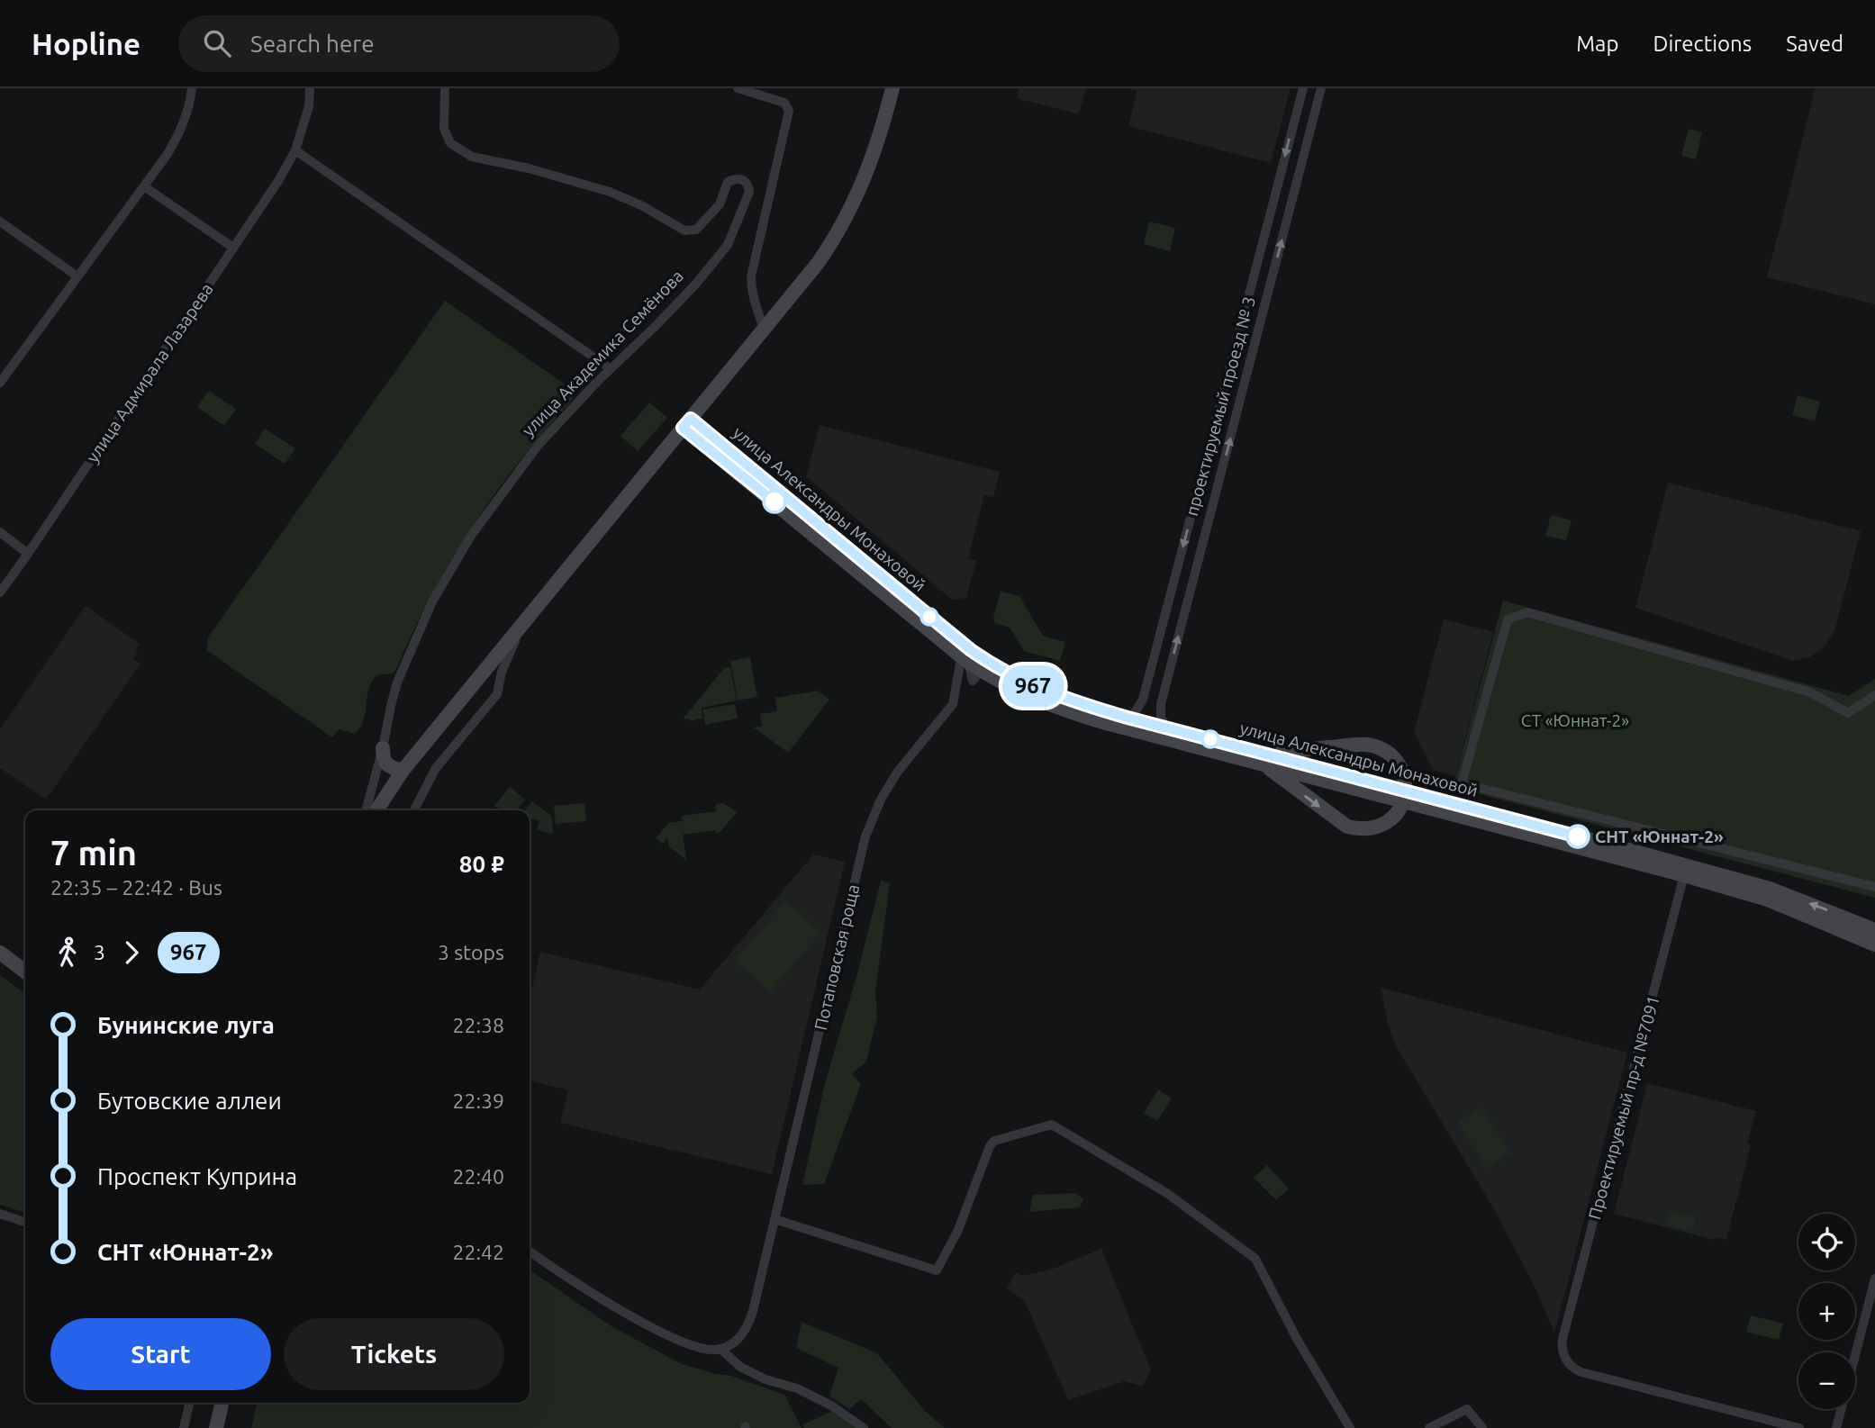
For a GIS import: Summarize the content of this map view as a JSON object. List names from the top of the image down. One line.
{"streets":{"main road":["улица Александры Монаховой"],"street":["улица Академика Семёнова","улица Адмирала Лазарева","проектируемый проезд № 3","Потаповская роща","Проектируемый пр-д №7091"]},"crossings":[["проектируемый проезд № 3","улица Александры Монаховой"],["улица Александры Монаховой","Потаповская роща"],["улица Александры Монаховой","Проектируемый пр-д №7091"]],"parks":["СТ «Юннат-2»"],"places":["СНТ «Юннат-2»"],"lines":["bus line 967"],"page":{"header":"Hopline","search":"Search here","nav":["Map","Directions","Saved"],"on_map":"967","heading":["7 min","22:35 – 22:42 · Bus","80 ₽"],"legs":["3","967","3 stops"],"list":[{"name":"Бунинские луга","value":"22:38"},{"name":"Бутовские аллеи","value":"22:39"},{"name":"Проспект Куприна","value":"22:40"},{"name":"СНТ «Юннат-2»","value":"22:42"}],"map_buttons":["+","−"],"buttons":["Start","Tickets"]}}
